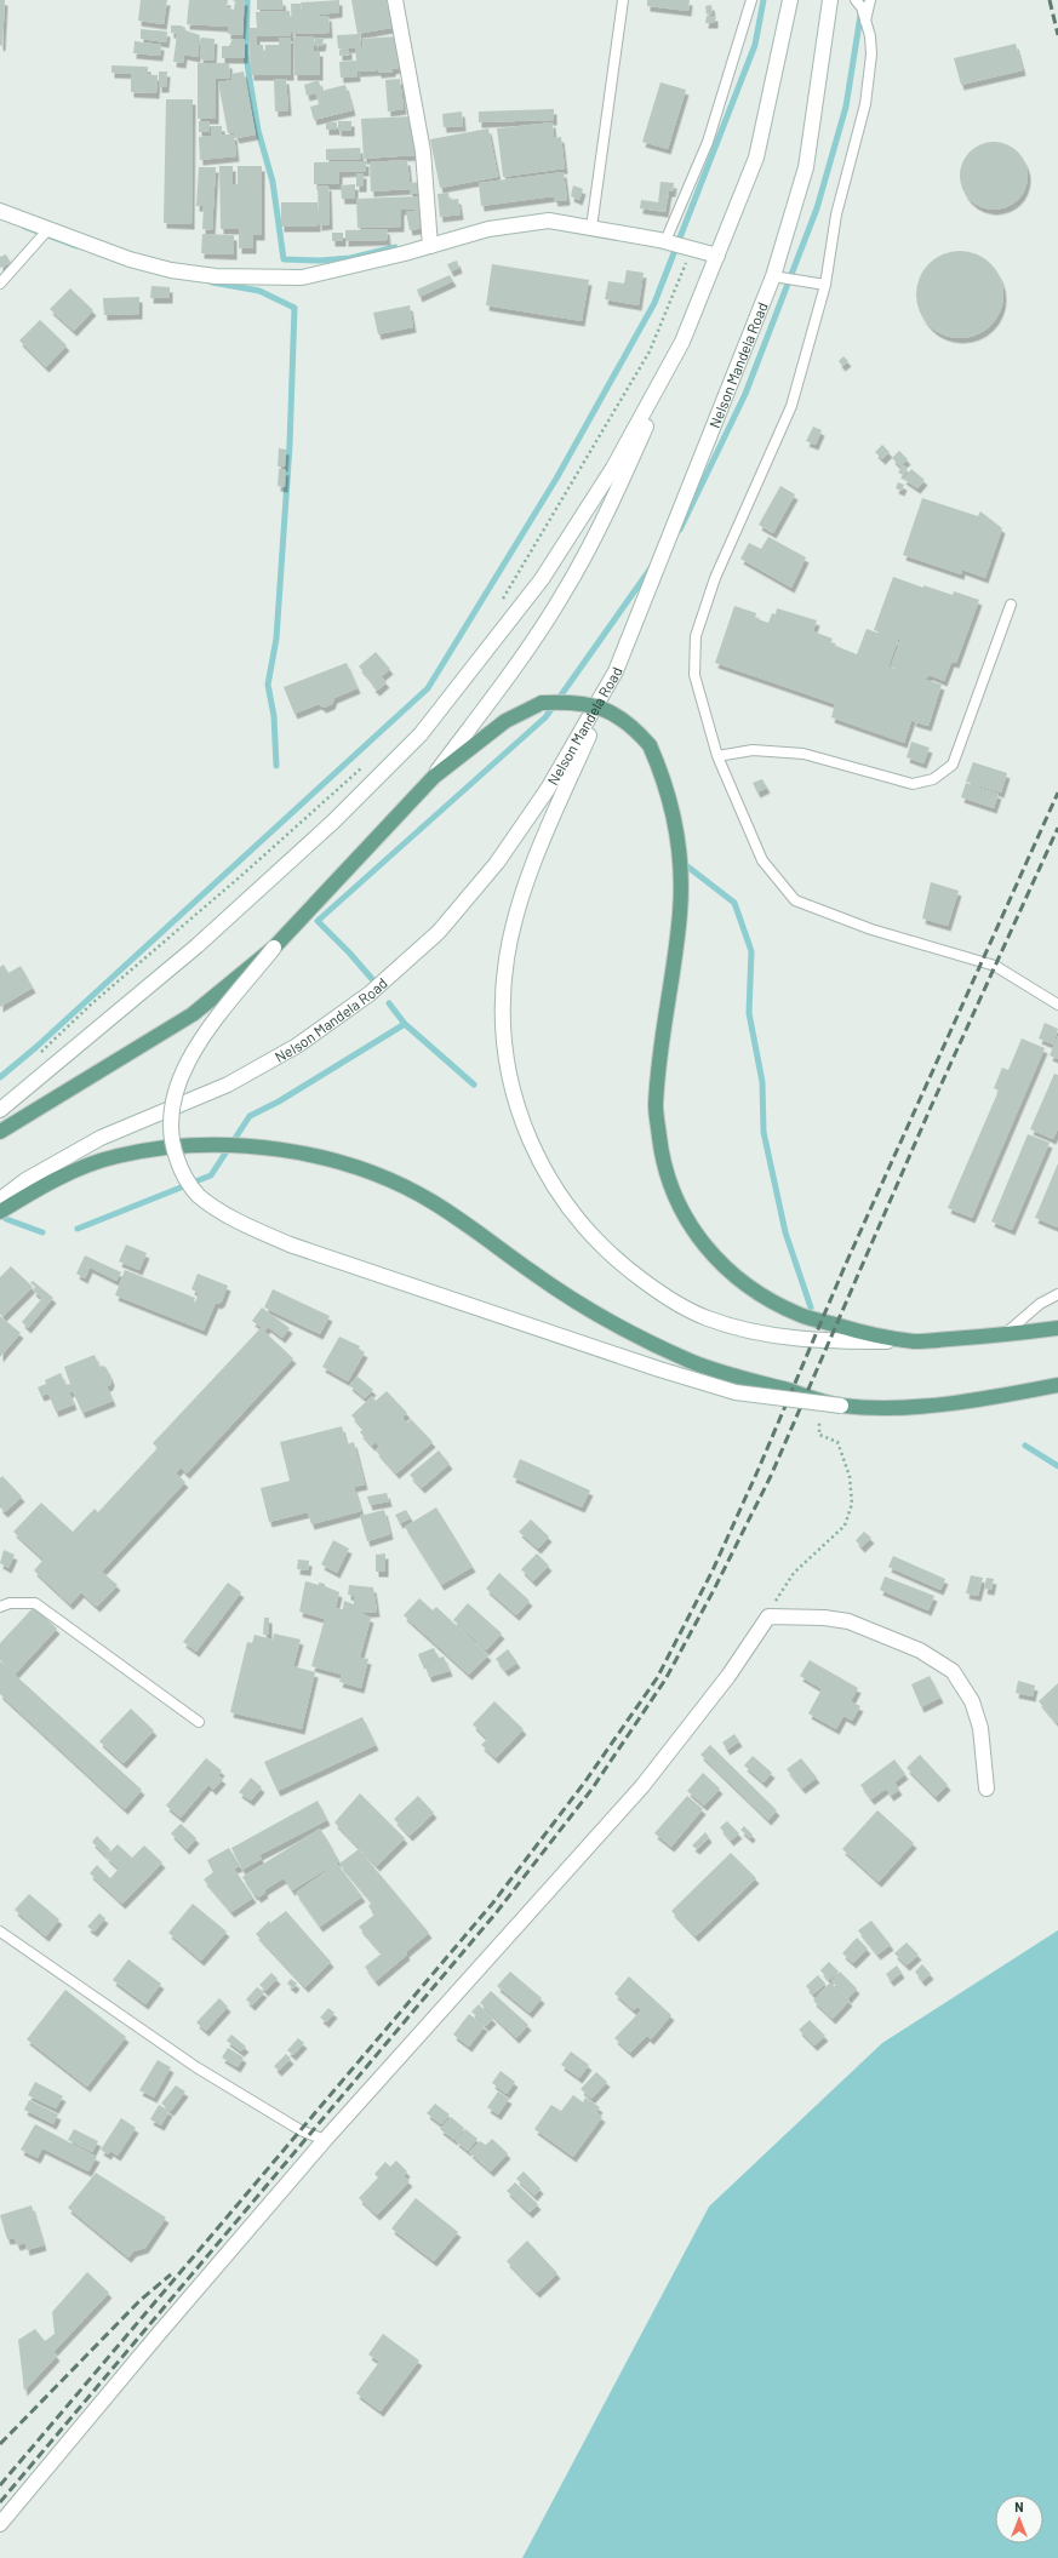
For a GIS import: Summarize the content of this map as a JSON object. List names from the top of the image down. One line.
{"streets":{"main road":["Nelson Mandela Road"]},"north":"top"}
